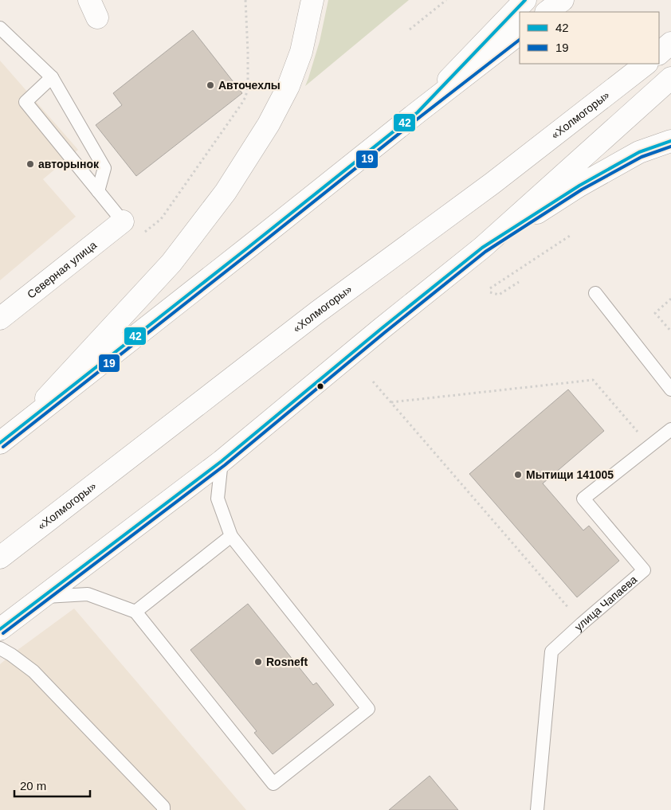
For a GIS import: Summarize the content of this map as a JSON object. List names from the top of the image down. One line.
{"streets":{"main road":["«Холмогоры»","Северная улица"],"lane":["улица Чапаева"]},"places":["Авточехлы","авторынок","Мытищи 141005","Rosneft"],"lines":["transit line 42","transit line 19"],"legend":["42","19"],"scale_bar":"20 m"}
